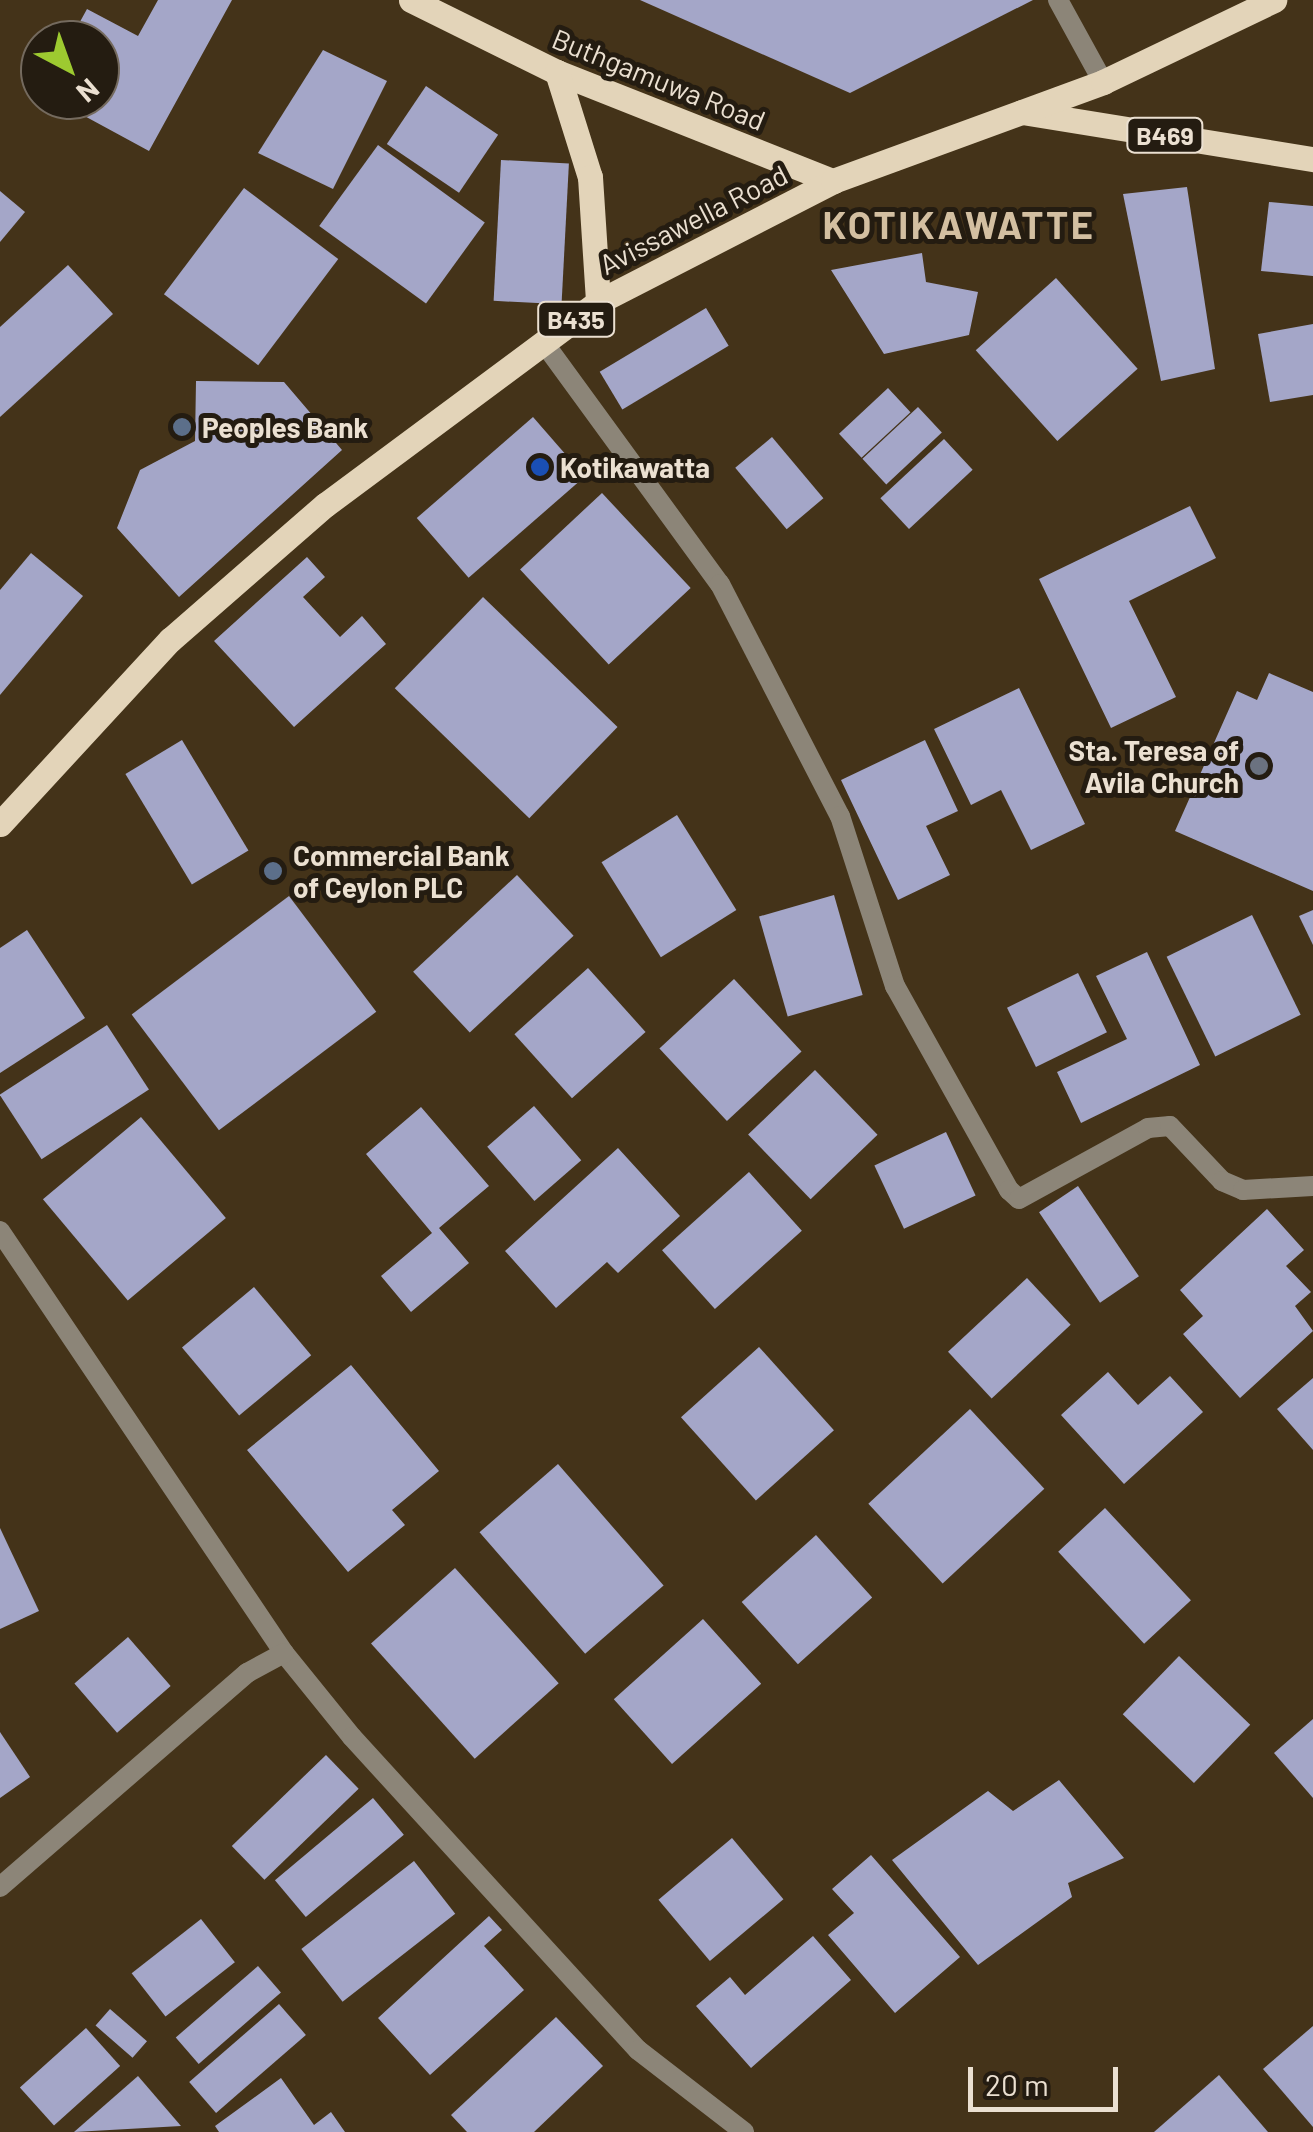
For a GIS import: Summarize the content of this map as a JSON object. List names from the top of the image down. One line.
{"streets":{"main road":["Buthgamuwa Road","B469","Avissawella Road","B435"]},"crossings":[["Buthgamuwa Road","Avissawella Road"],["B469","Avissawella Road"]],"districts":["KOTIKAWATTE"],"places":["Peoples Bank","Kotikawatta","Sta. Teresa of Avila Church","Commercial Bank of Ceylon PLC"],"scale_bar":"20 m","north":"bottom right"}
